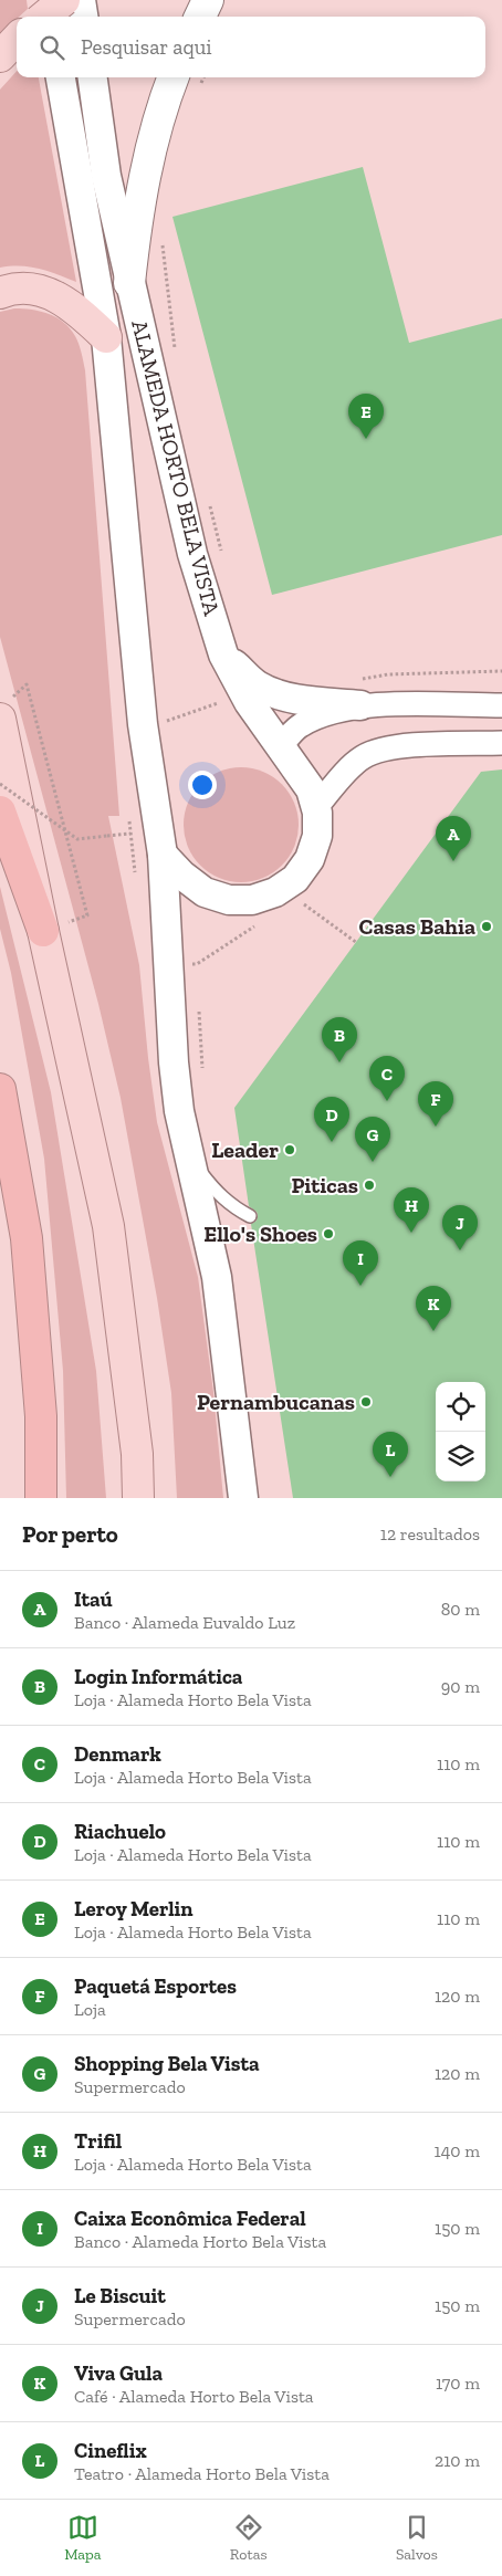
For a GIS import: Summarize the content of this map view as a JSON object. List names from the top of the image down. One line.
{"streets":{"street":["ALAMEDA HORTO BELA VISTA"]},"places":["Casas Bahia","Leader","Piticas","Ello's Shoes","Pernambucanas"],"page":{"search":"Pesquisar aqui","pins":["E","A","B","C","F","D","G","H","J","I","K","L"],"heading":["Por perto","12 resultados"],"list":[{"mark":"A","name":"Itaú","note":"Banco · Alameda Euvaldo Luz","value":"80 m"},{"mark":"B","name":"Login Informática","note":"Loja · Alameda Horto Bela Vista","value":"90 m"},{"mark":"C","name":"Denmark","note":"Loja · Alameda Horto Bela Vista","value":"110 m"},{"mark":"D","name":"Riachuelo","note":"Loja · Alameda Horto Bela Vista","value":"110 m"},{"mark":"E","name":"Leroy Merlin","note":"Loja · Alameda Horto Bela Vista","value":"110 m"},{"mark":"F","name":"Paquetá Esportes","note":"Loja","value":"120 m"},{"mark":"G","name":"Shopping Bela Vista","note":"Supermercado","value":"120 m"},{"mark":"H","name":"Trifil","note":"Loja · Alameda Horto Bela Vista","value":"140 m"},{"mark":"I","name":"Caixa Econômica Federal","note":"Banco · Alameda Horto Bela Vista","value":"150 m"},{"mark":"J","name":"Le Biscuit","note":"Supermercado","value":"150 m"},{"mark":"K","name":"Viva Gula","note":"Café · Alameda Horto Bela Vista","value":"170 m"},{"mark":"L","name":"Cineflix","note":"Teatro · Alameda Horto Bela Vista","value":"210 m"}],"nav":["Mapa","Rotas","Salvos"]}}
